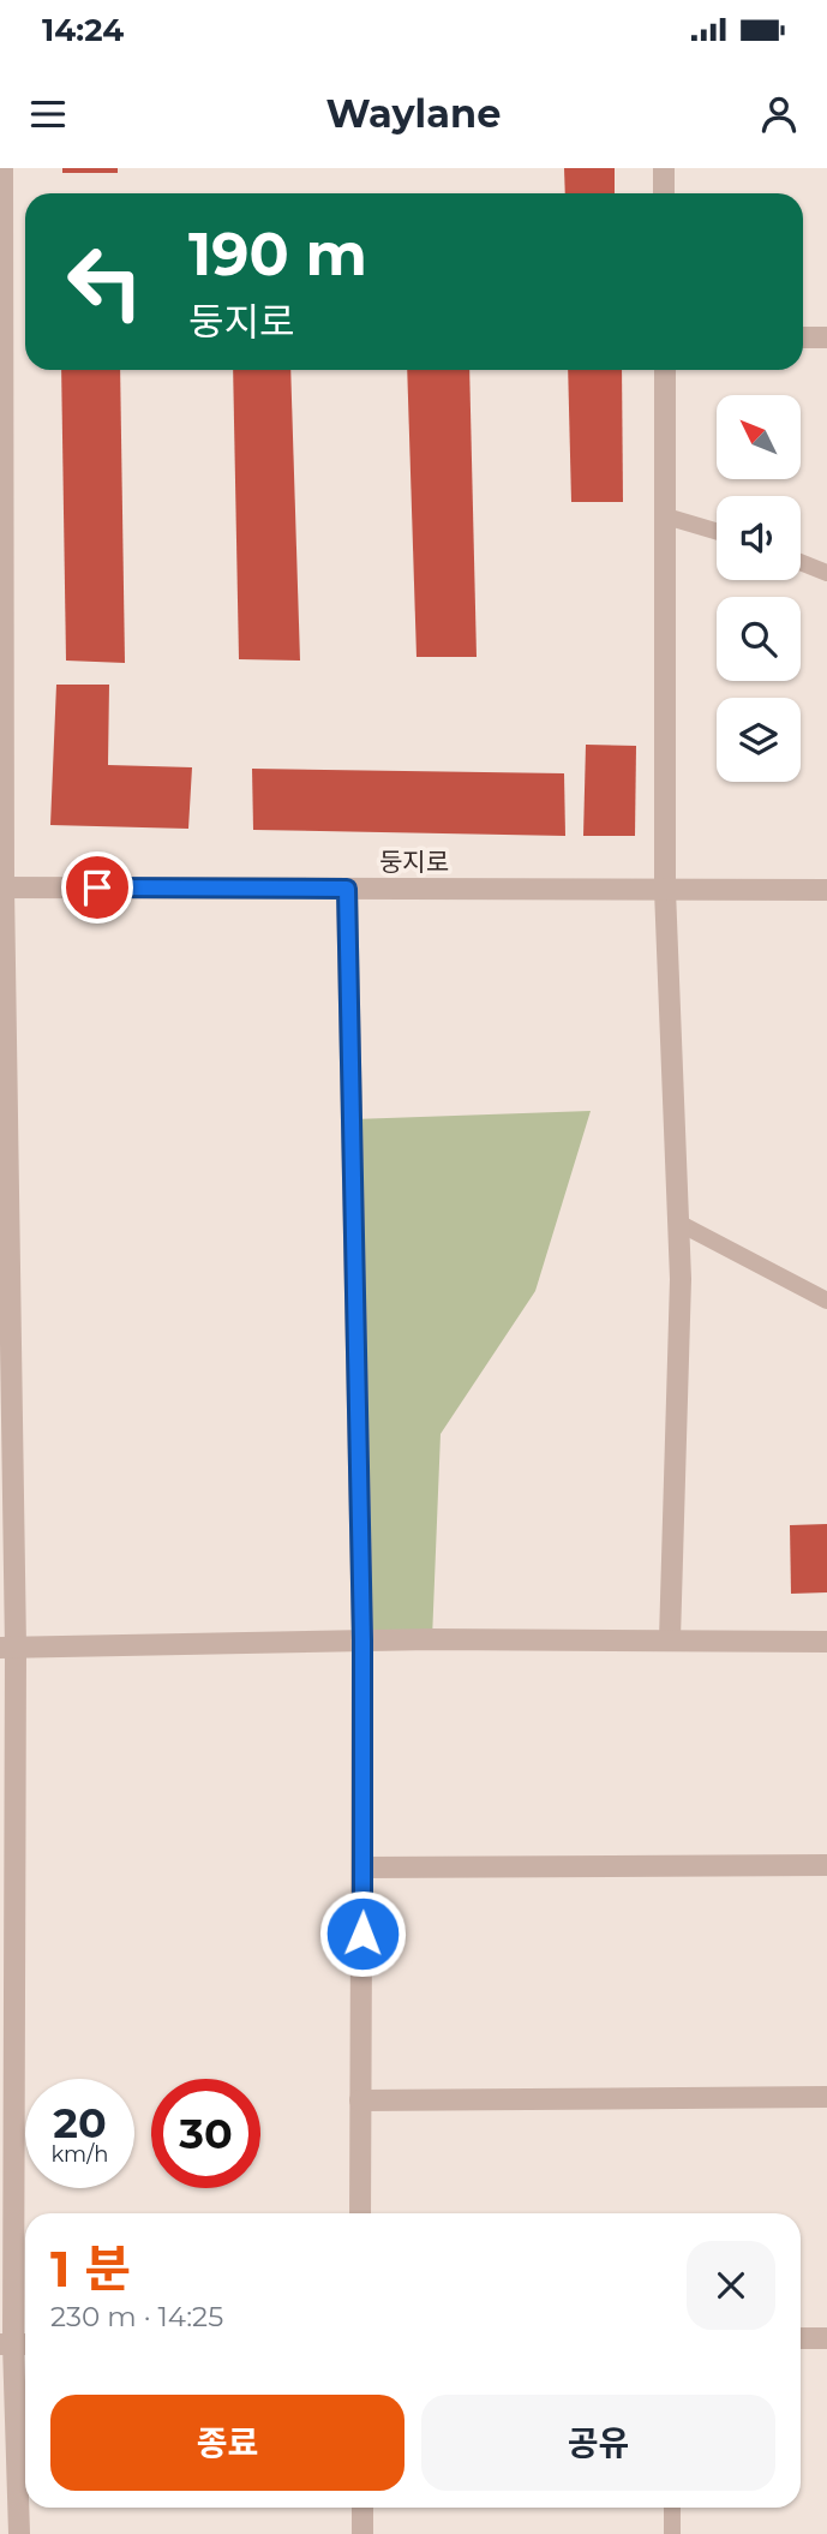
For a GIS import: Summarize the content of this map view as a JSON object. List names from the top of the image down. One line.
{"streets":{"street":["둥지로"]},"north":"top left","page":{"status":"14:24","header":"Waylane","turn":["190 m","둥지로"],"speed":"20 km/h","limit":"30","heading":["1 분","230 m · 14:25"],"buttons":["종료","공유"]}}
